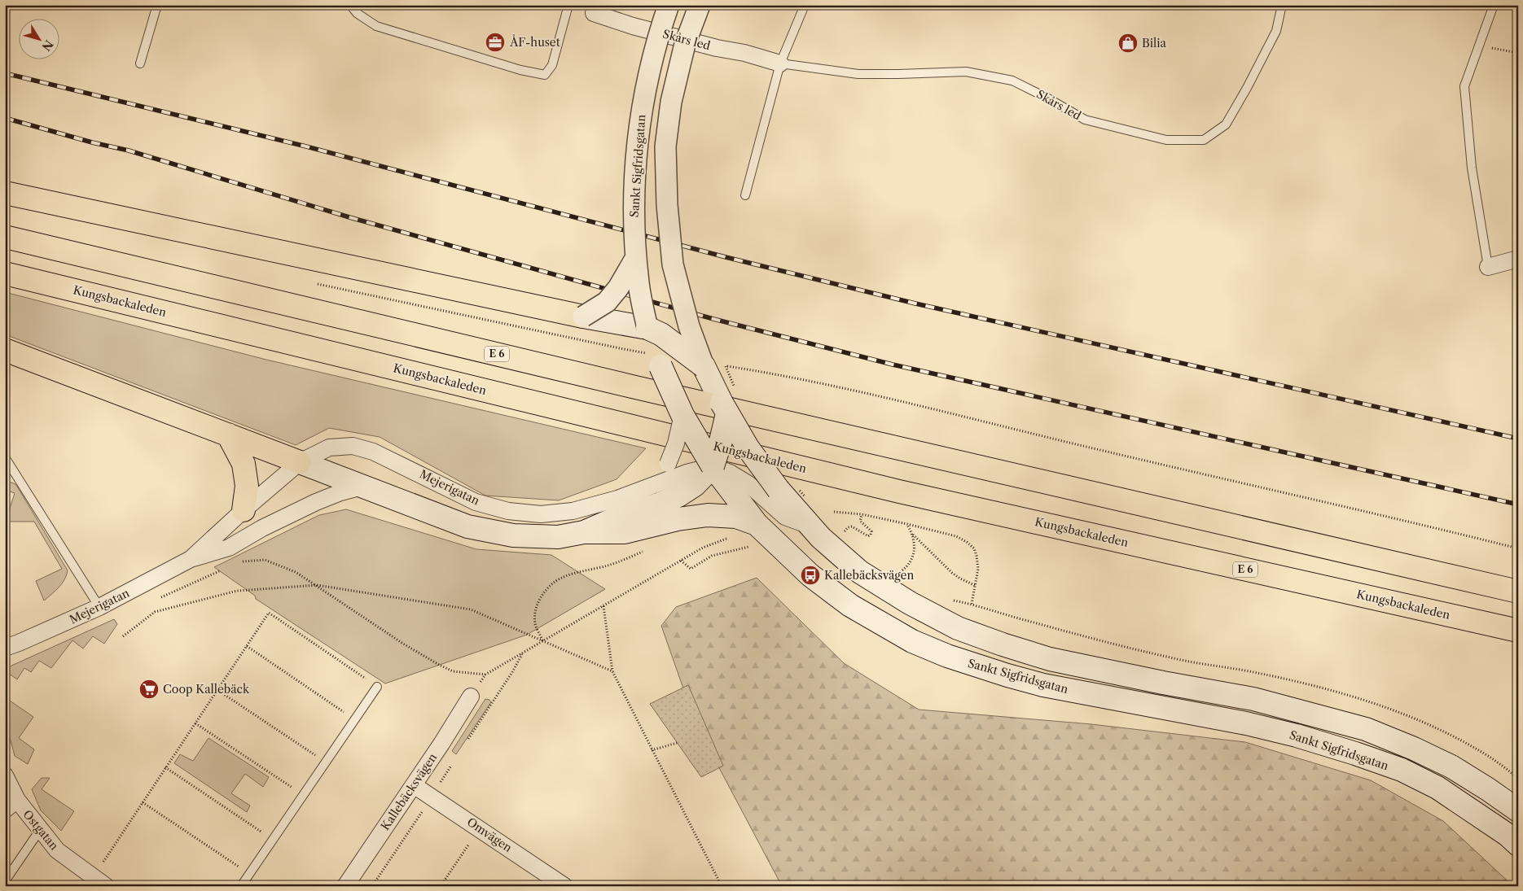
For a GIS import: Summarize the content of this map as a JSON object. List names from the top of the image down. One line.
{"streets":{"highway":["Kungsbackaleden","E 6"],"main road":["Sankt Sigfridsgatan"],"street":["Skårs led","Mejerigatan","Kallebäcksvägen","Ostgatan","Omvägen"]},"crossings":[["Sankt Sigfridsgatan","Mejerigatan"],["Kallebäcksvägen","Omvägen"]],"places":{"office":["ÅF-huset"],"shop":["Bilia"],"bus stop":["Kallebäcksvägen"],"supermarket":["Coop Kallebäck"]},"north":"bottom right"}
